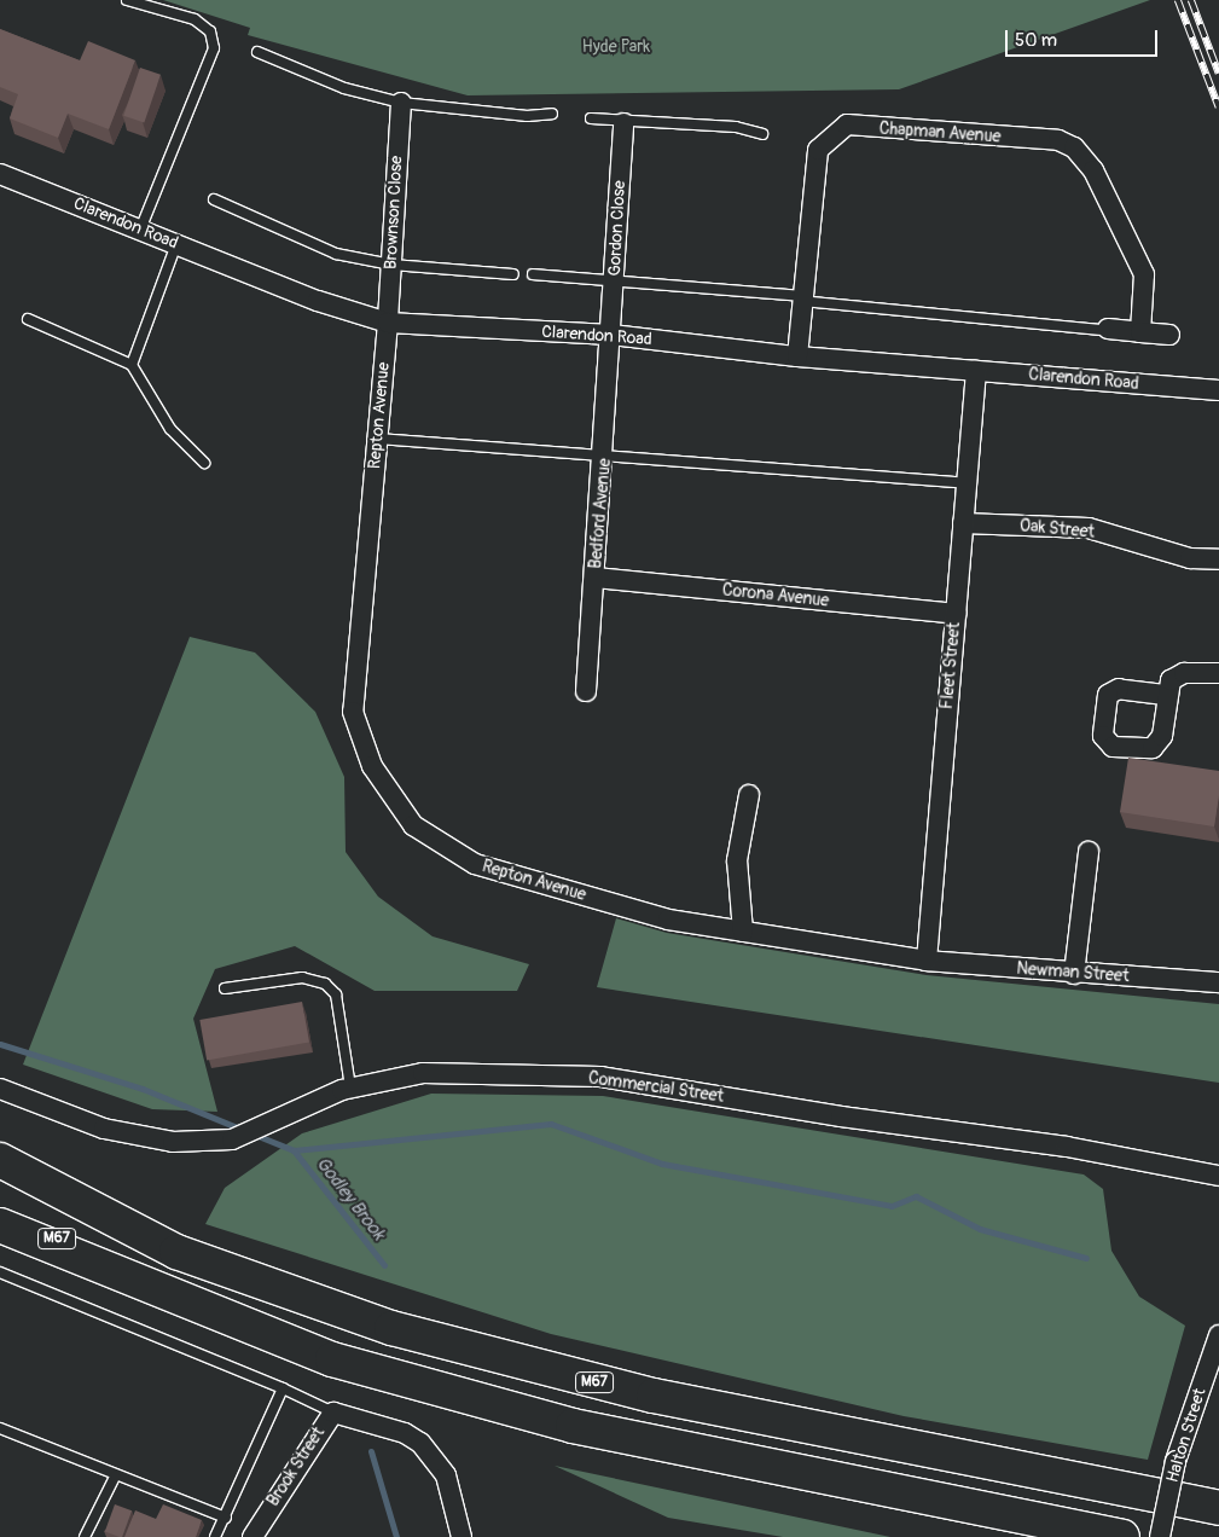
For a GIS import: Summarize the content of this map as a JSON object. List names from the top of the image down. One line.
{"streets":{"highway":["M67"],"street":["Chapman Avenue","Brownson Close","Clarendon Road","Gordon Close","Repton Avenue","Bedford Avenue","Oak Street","Corona Avenue","Fleet Street","Newman Street","Commercial Street","Halton Street","Brook Street"]},"crossings":[["Chapman Avenue","Clarendon Road"],["Brownson Close","Clarendon Road"],["Brownson Close","Repton Avenue"],["Clarendon Road","Gordon Close"],["Clarendon Road","Repton Avenue"],["Clarendon Road","Bedford Avenue"],["Clarendon Road","Fleet Street"],["Gordon Close","Bedford Avenue"],["Repton Avenue","Fleet Street"],["Repton Avenue","Newman Street"],["Bedford Avenue","Corona Avenue"],["Oak Street","Fleet Street"],["Corona Avenue","Fleet Street"],["Fleet Street","Newman Street"]],"water":["Godley Brook"],"parks":["Hyde Park"],"scale_bar":"50 m"}
